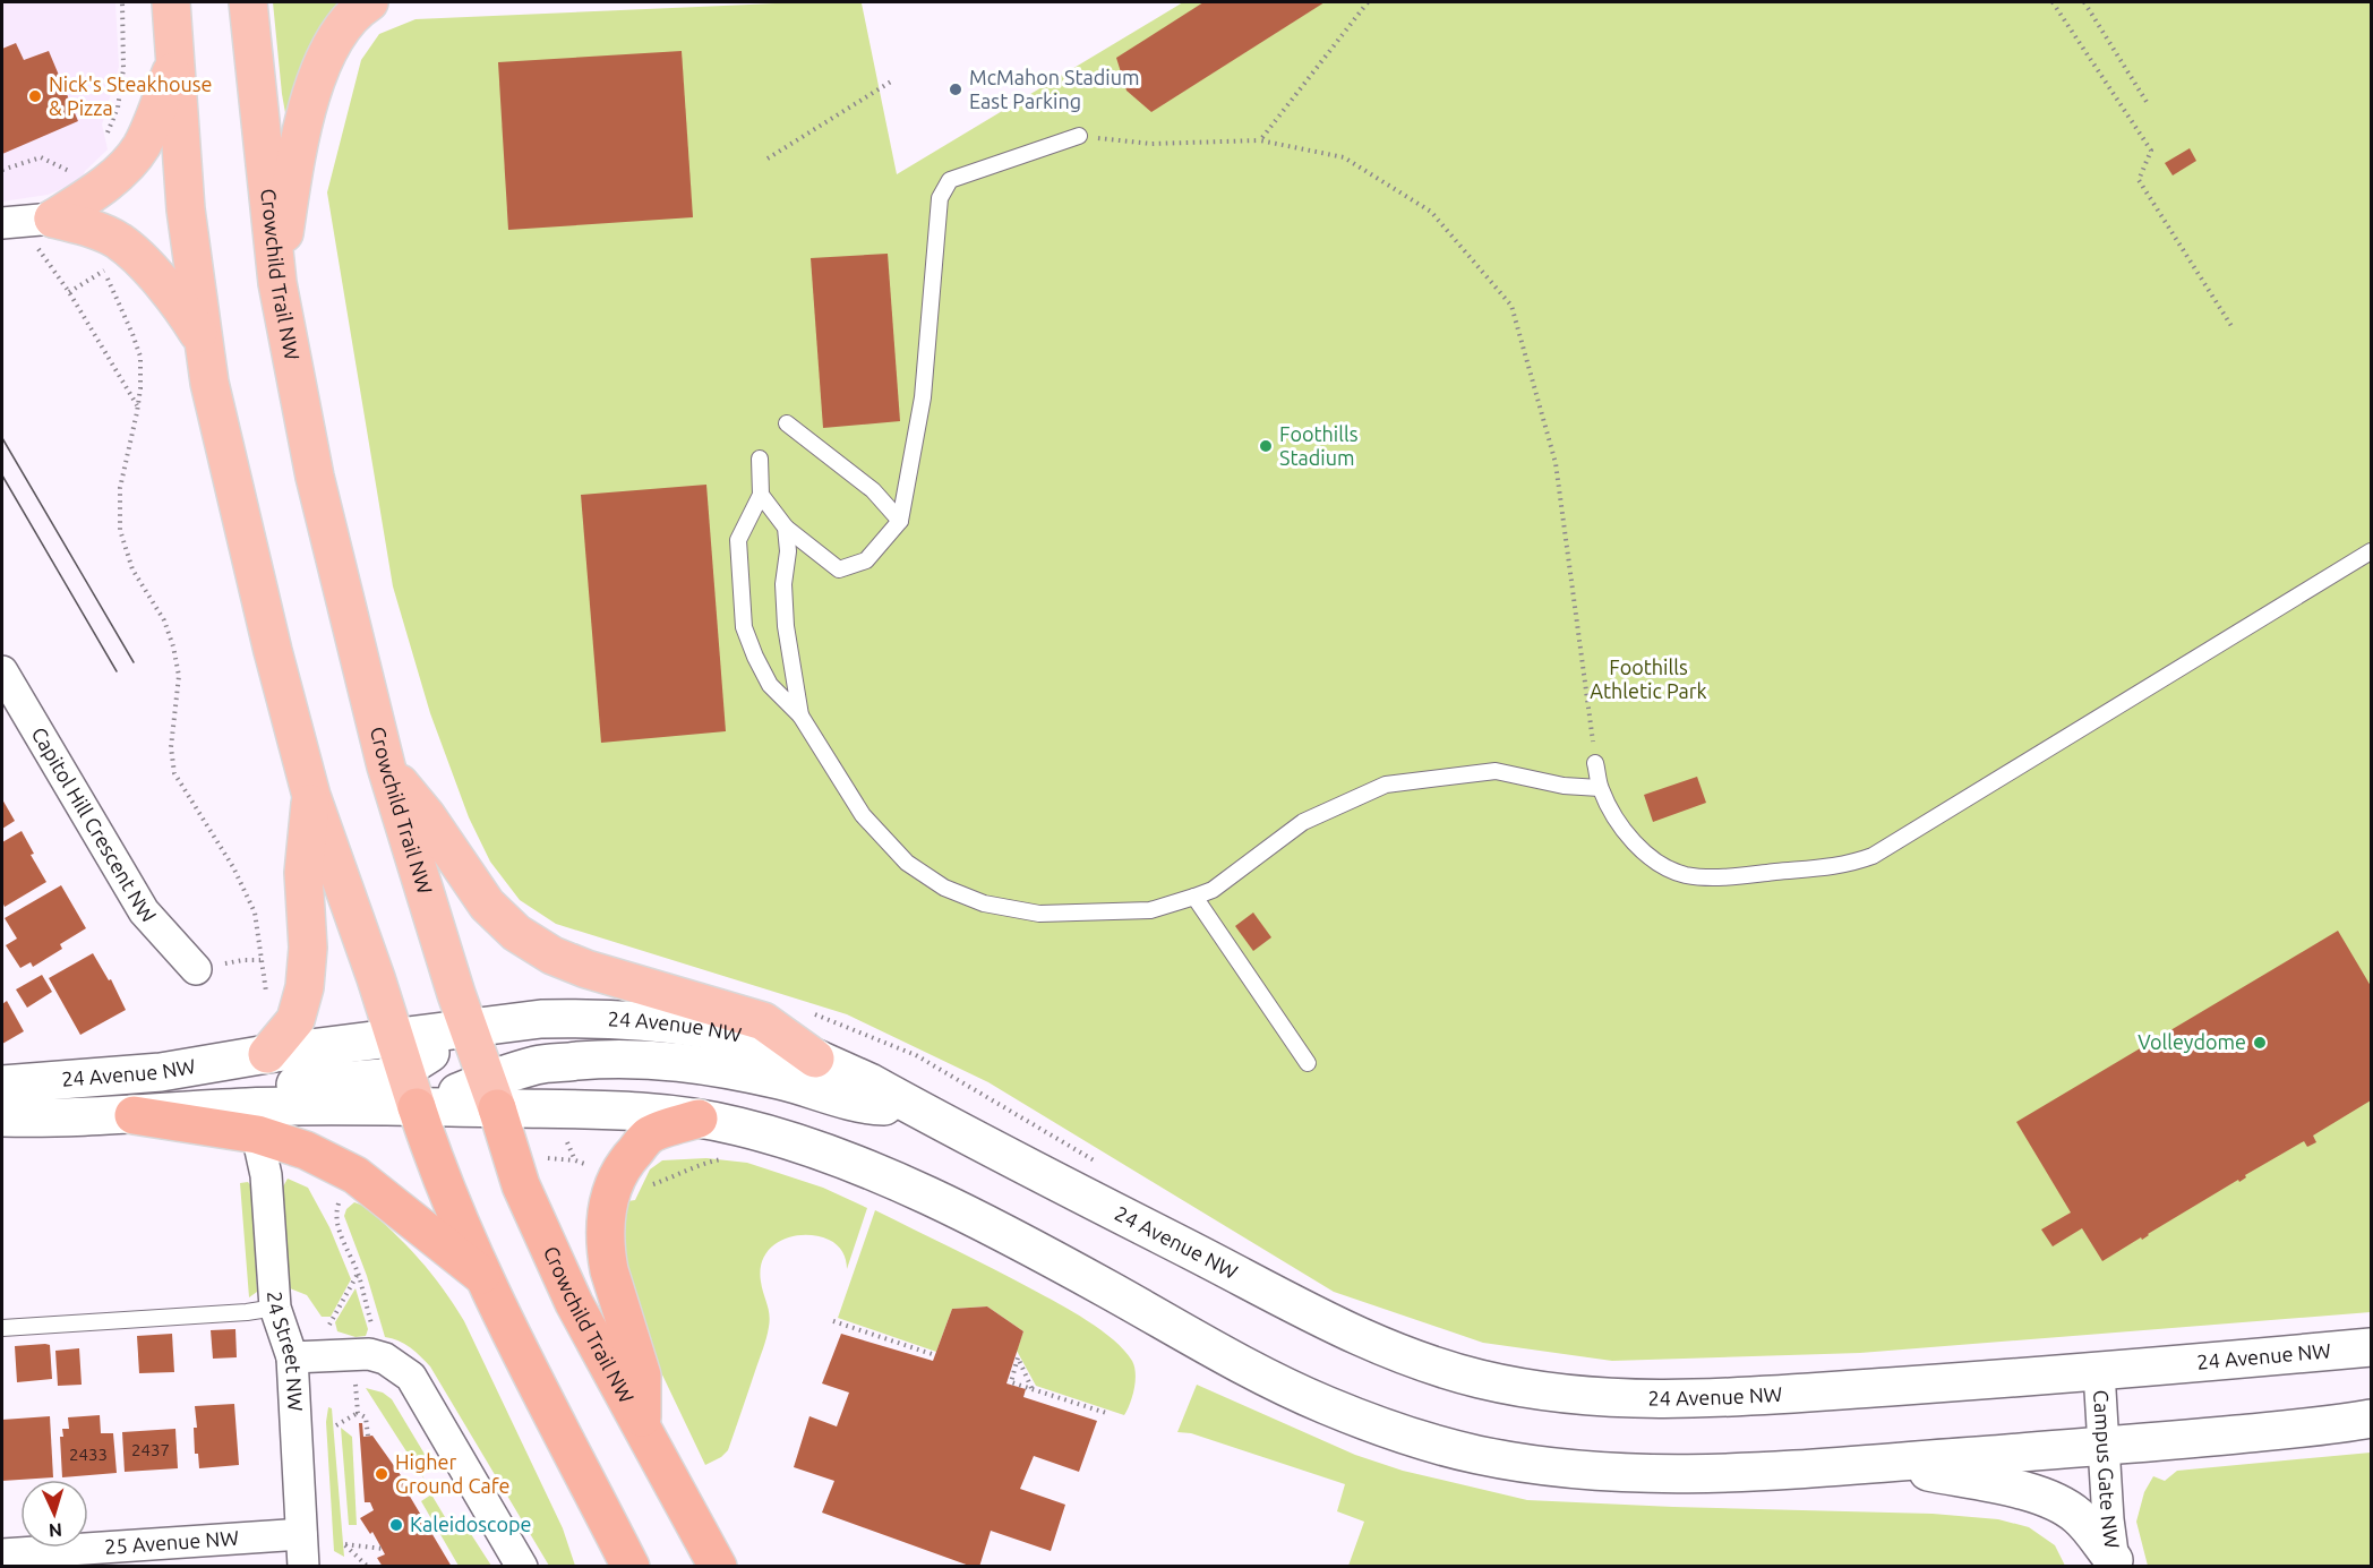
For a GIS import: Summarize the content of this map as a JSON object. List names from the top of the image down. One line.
{"streets":{"highway":["Crowchild Trail NW"],"street":["Capitol Hill Crescent NW","24 Avenue NW","24 Street NW","Campus Gate NW","25 Avenue NW"]},"crossings":[["Crowchild Trail NW","24 Avenue NW"],["24 Avenue NW","Campus Gate NW"],["24 Street NW","25 Avenue NW"]],"parks":["Foothills Athletic Park"],"places":["McMahon Stadium East Parking","Nick's Steakhouse & Pizza","Foothills Stadium","Volleydome","Higher Ground Cafe","Kaleidoscope"],"house_numbers":["2437","2433"],"north":"bottom"}
